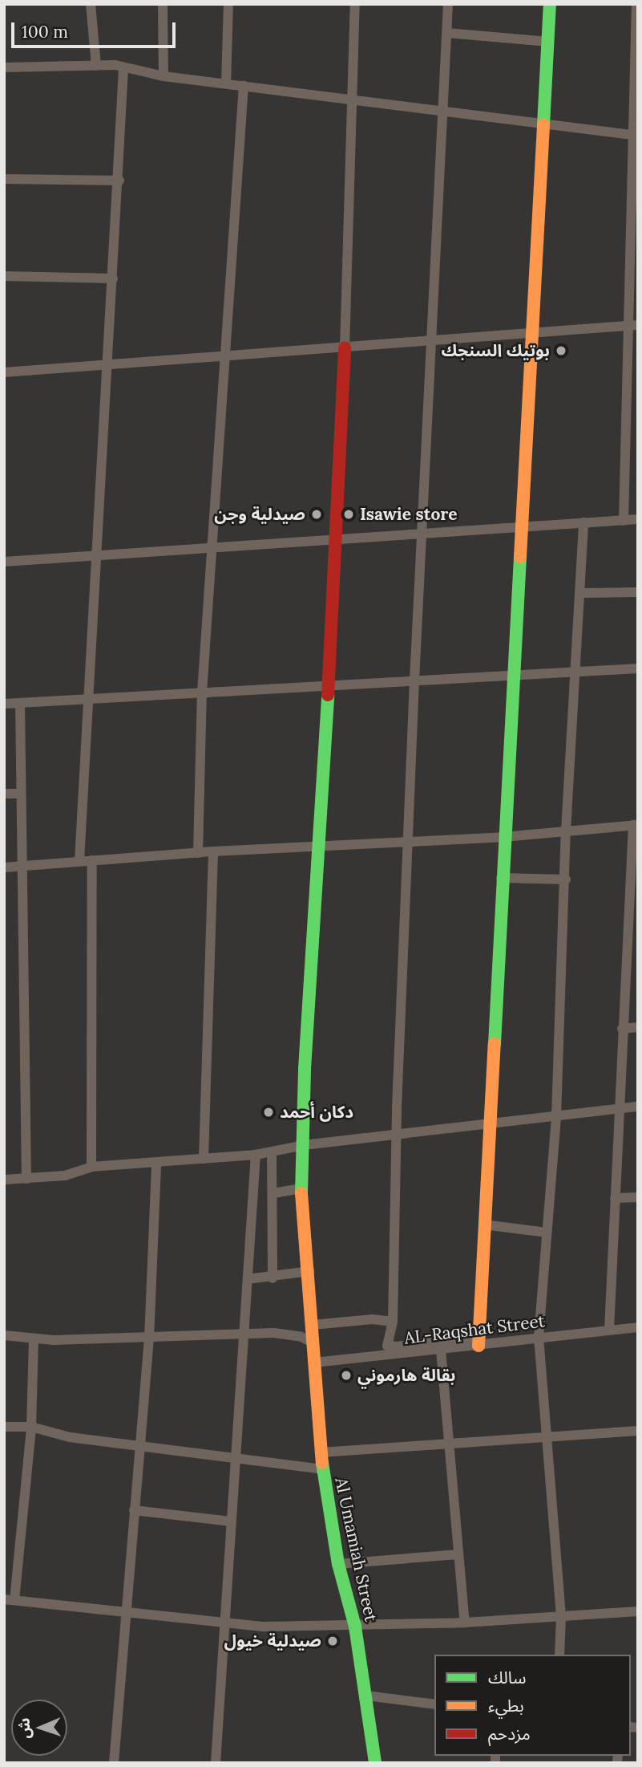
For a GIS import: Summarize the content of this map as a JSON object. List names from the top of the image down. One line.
{"streets":{"street":["AL-Raqshat Street","Al Umamiah Street"]},"crossings":[["AL-Raqshat Street","Al Umamiah Street"]],"places":["بوتيك السنجك","صيدلية وجن","Isawie store","دكان أحمد","بقالة هارموني","صيدلية خيول"],"legend":["سالك","بطيء","مزدحم"],"scale_bar":"100 m","north":"left"}
